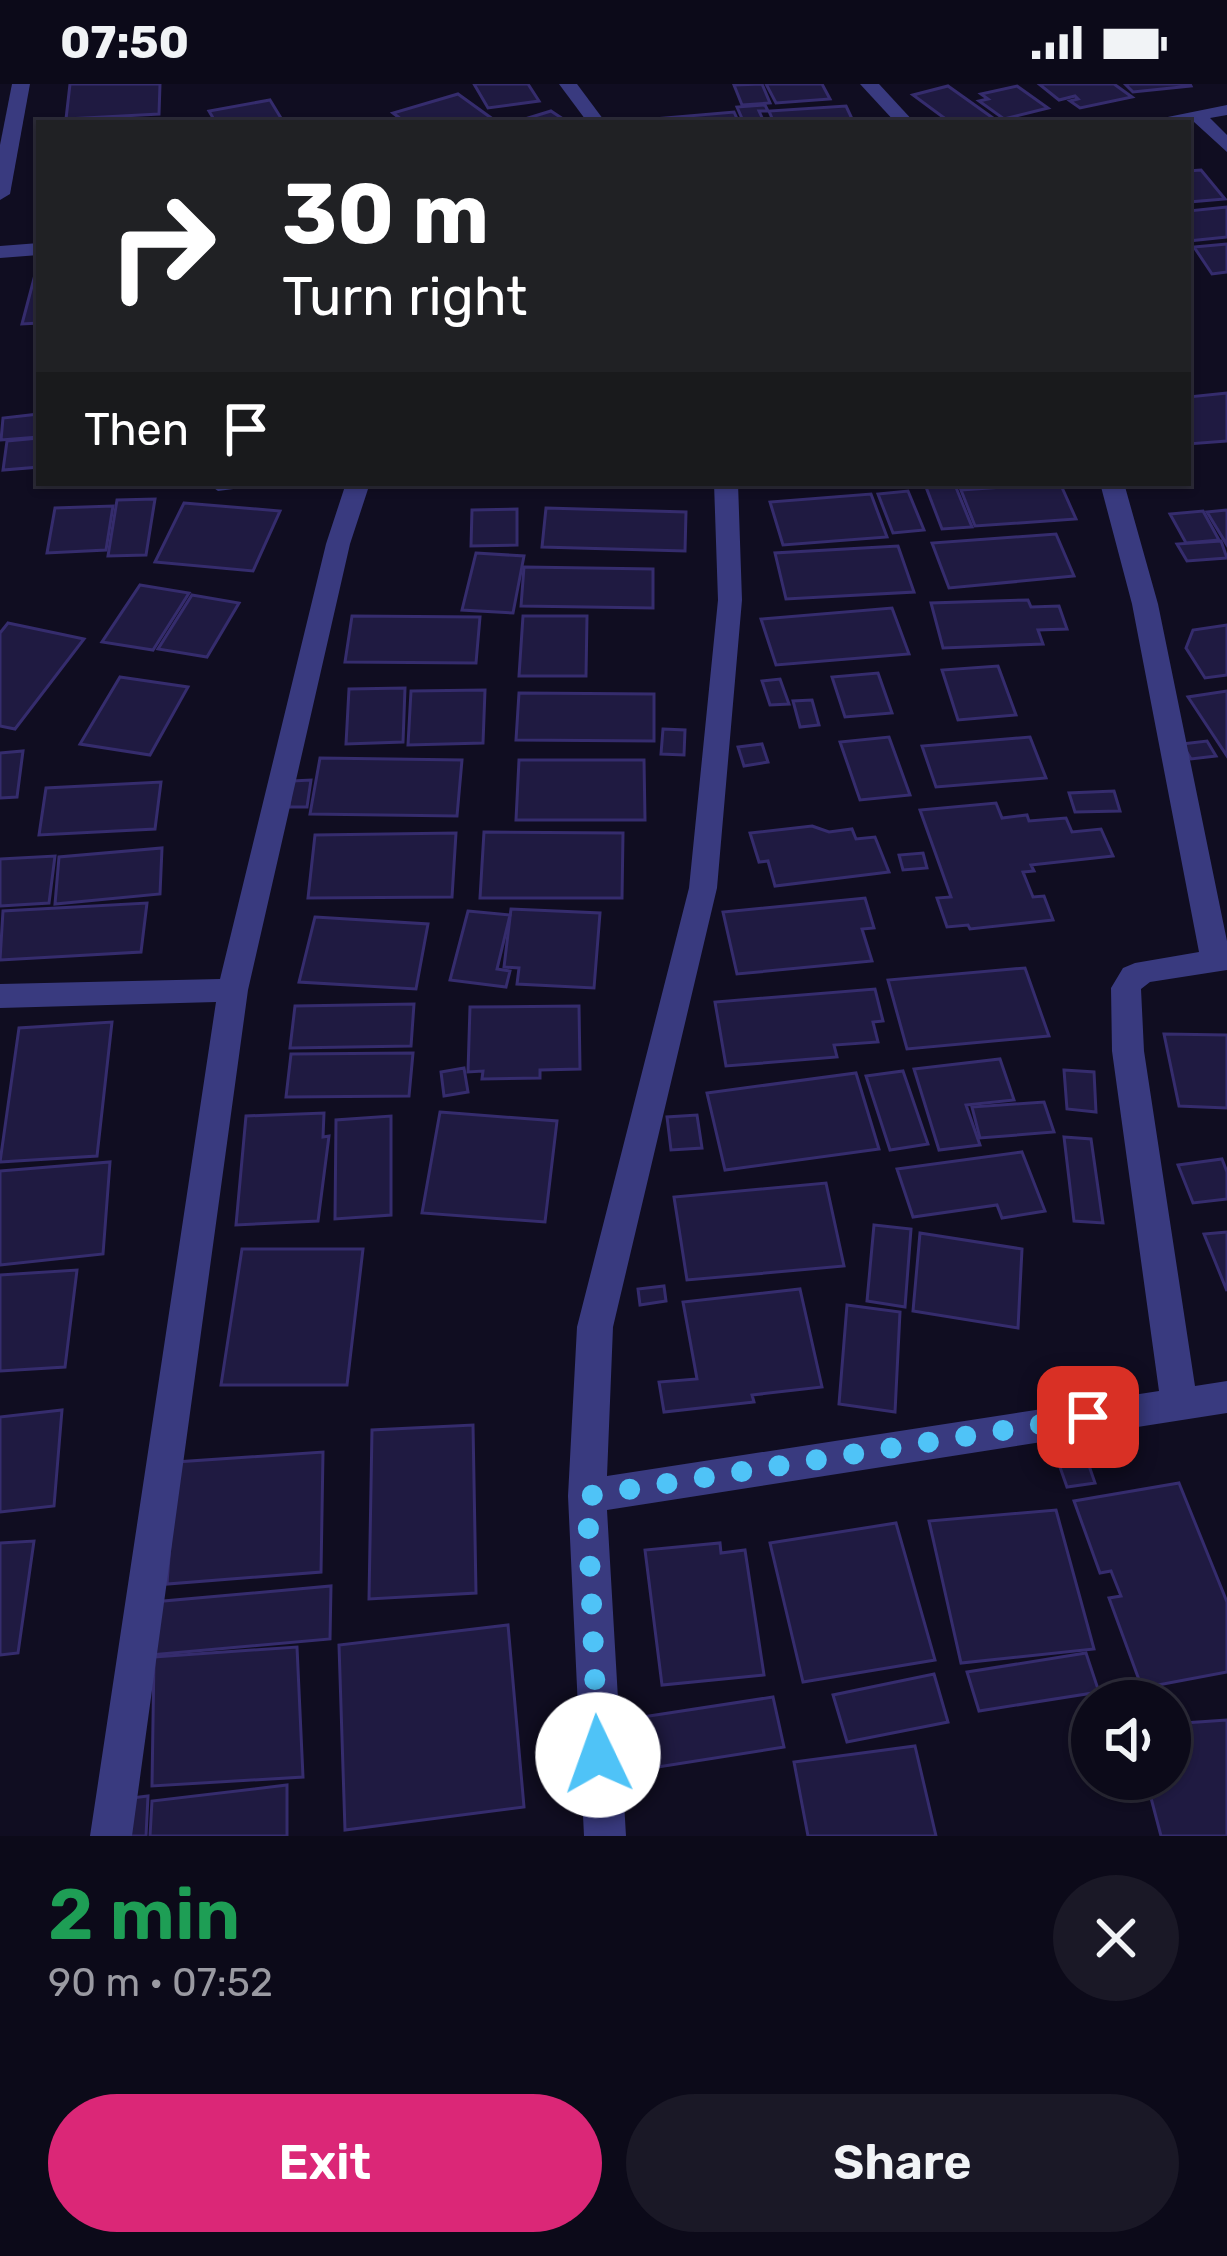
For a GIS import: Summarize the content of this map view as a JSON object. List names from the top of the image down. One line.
{"page":{"status":"07:50","turn":["30 m","Turn right"],"then":"Then","heading":["2 min","90 m · 07:52"],"buttons":["Exit","Share"]}}
